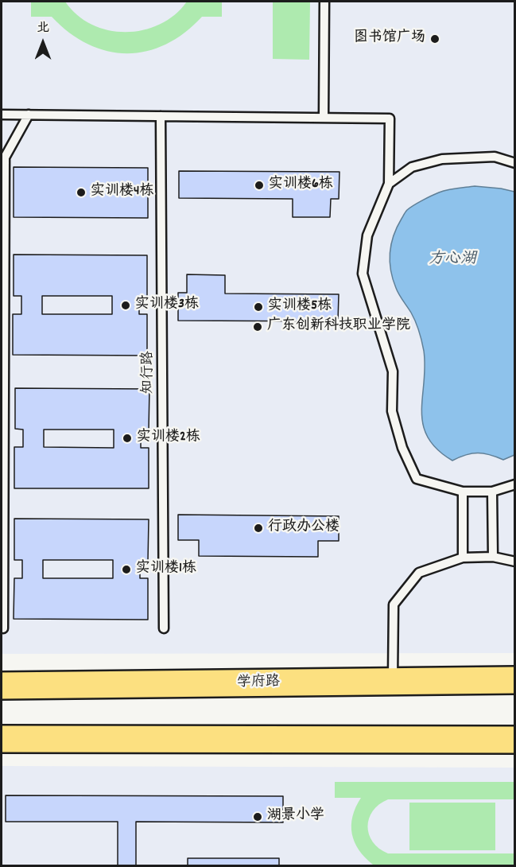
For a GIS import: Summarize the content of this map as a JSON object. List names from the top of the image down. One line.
{"streets":{"main road":["学府路"],"lane":["知行路"]},"water":["方心湖"],"places":["图书馆广场","实训楼6栋","实训楼4栋","实训楼3栋","实训楼5栋","广东创新科技职业学院","实训楼2栋","行政办公楼","实训楼1栋","湖景小学"],"north":"top"}
